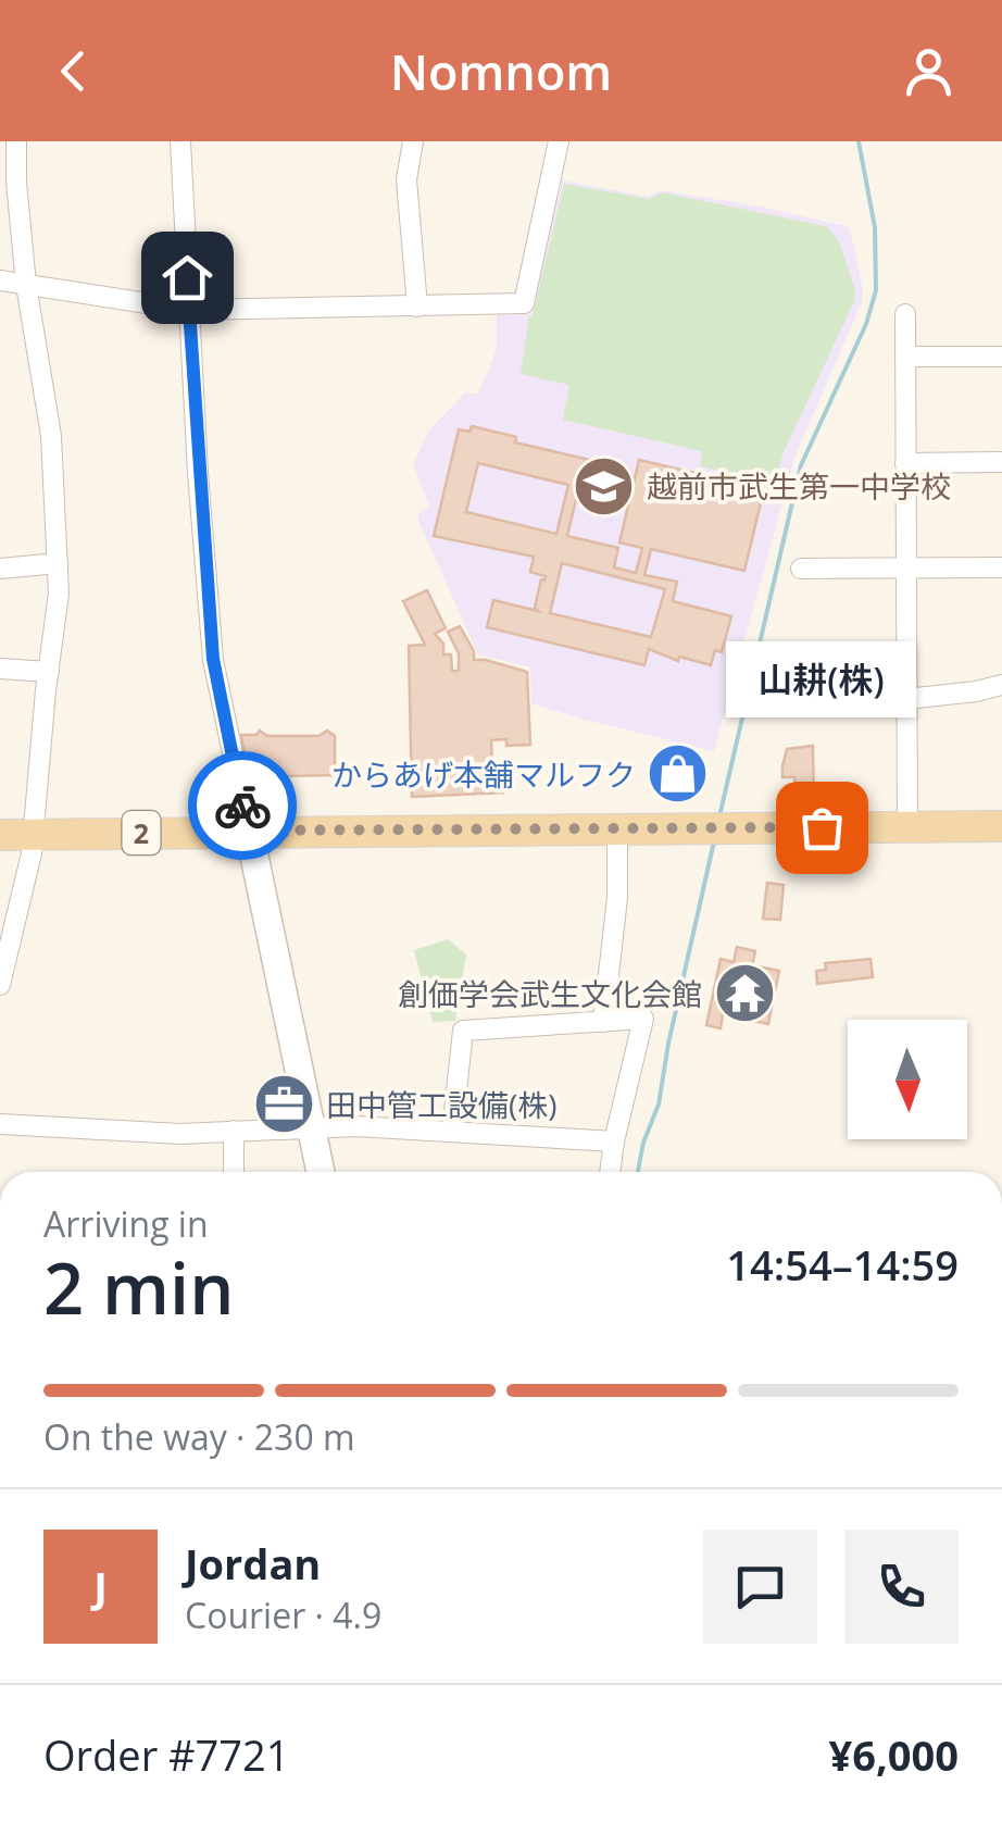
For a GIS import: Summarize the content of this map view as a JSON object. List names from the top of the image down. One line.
{"streets":{"main road":["2"]},"places":{"school or university":["越前市武生第一中学校"],"shop":["からあげ本舗マルフク"],"other":["山耕(株)"],"temple":["創価学会武生文化会館"],"office":["田中管工設備(株)"]},"north":"bottom","page":{"header":"Nomnom","bubble":"山耕(株)","heading":["2 min","Arriving in","14:54–14:59"],"panel":["Jordan","Courier · 4.9","Order #7721","¥6,000"],"bar":"On the way · 230 m","round":"J"}}
